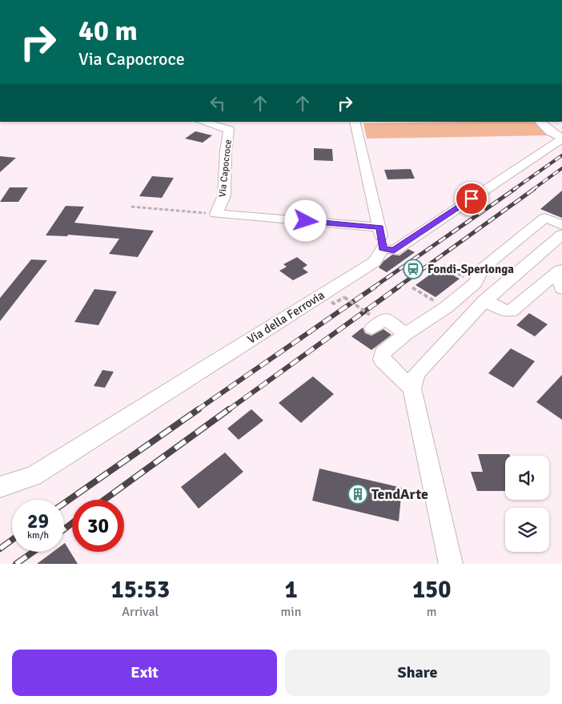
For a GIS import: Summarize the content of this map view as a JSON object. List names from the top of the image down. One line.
{"streets":{"street":["Via Capocroce","Via della Ferrovia"]},"places":{"station":["Fondi-Sperlonga"],"building":["TendArte"]},"page":{"turn":["40 m","Via Capocroce"],"speed":"29 km/h","limit":"30","eta":["15:53","Arrival","1","min","150","m"],"buttons":["Exit","Share"]}}
